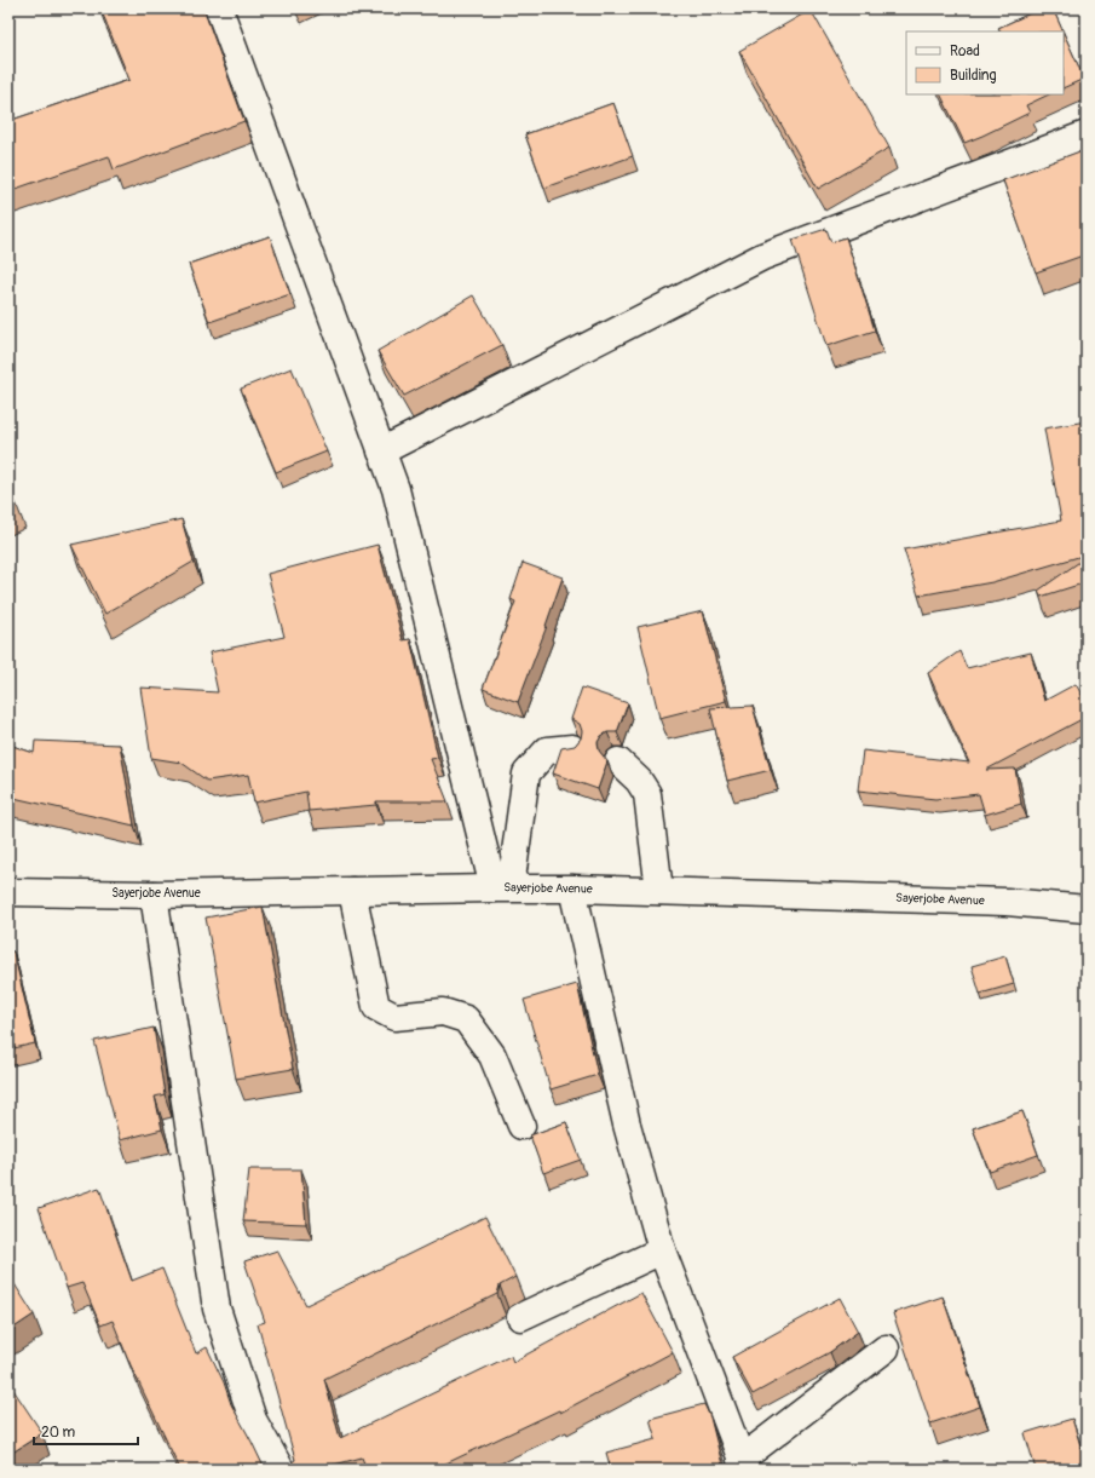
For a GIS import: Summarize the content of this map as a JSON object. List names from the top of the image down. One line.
{"streets":{"street":["Sayerjobe Avenue"]},"legend":["Road","Building"],"scale_bar":"20 m"}
